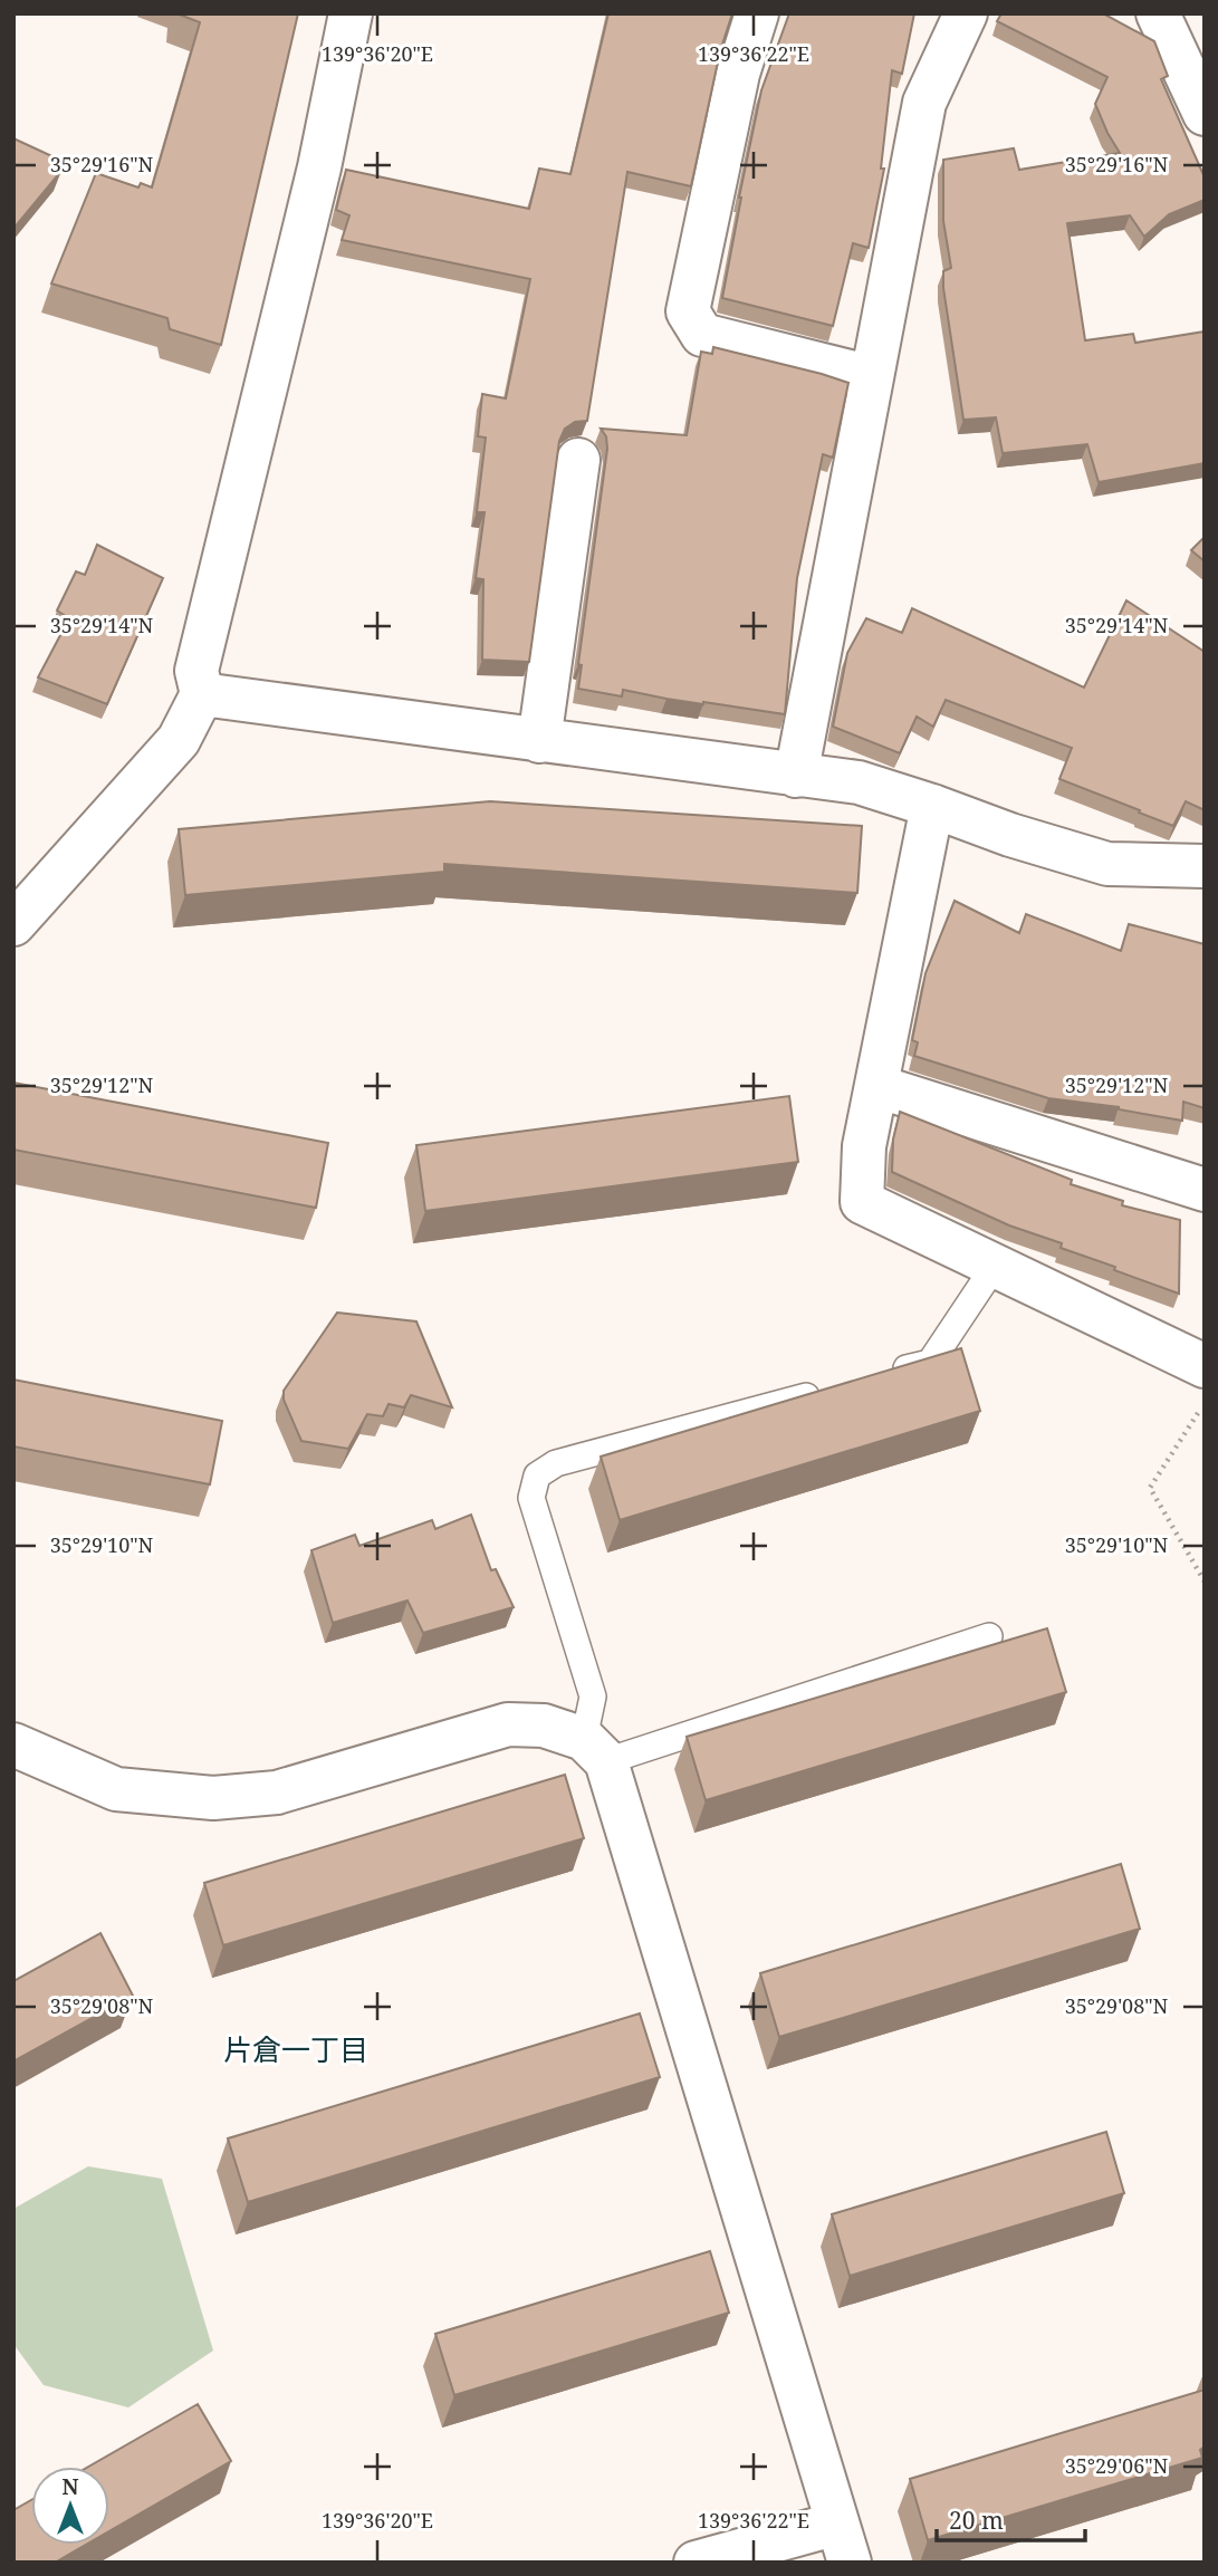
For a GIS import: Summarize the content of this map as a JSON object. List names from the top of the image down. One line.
{"districts":["片倉一丁目"],"scale_bar":"20 m","north":"top","coordinates":["139°36'20\"E","139°36'22\"E","35°29'16\"N","35°29'14\"N","35°29'12\"N","35°29'10\"N","35°29'08\"N","35°29'06\"N"]}
